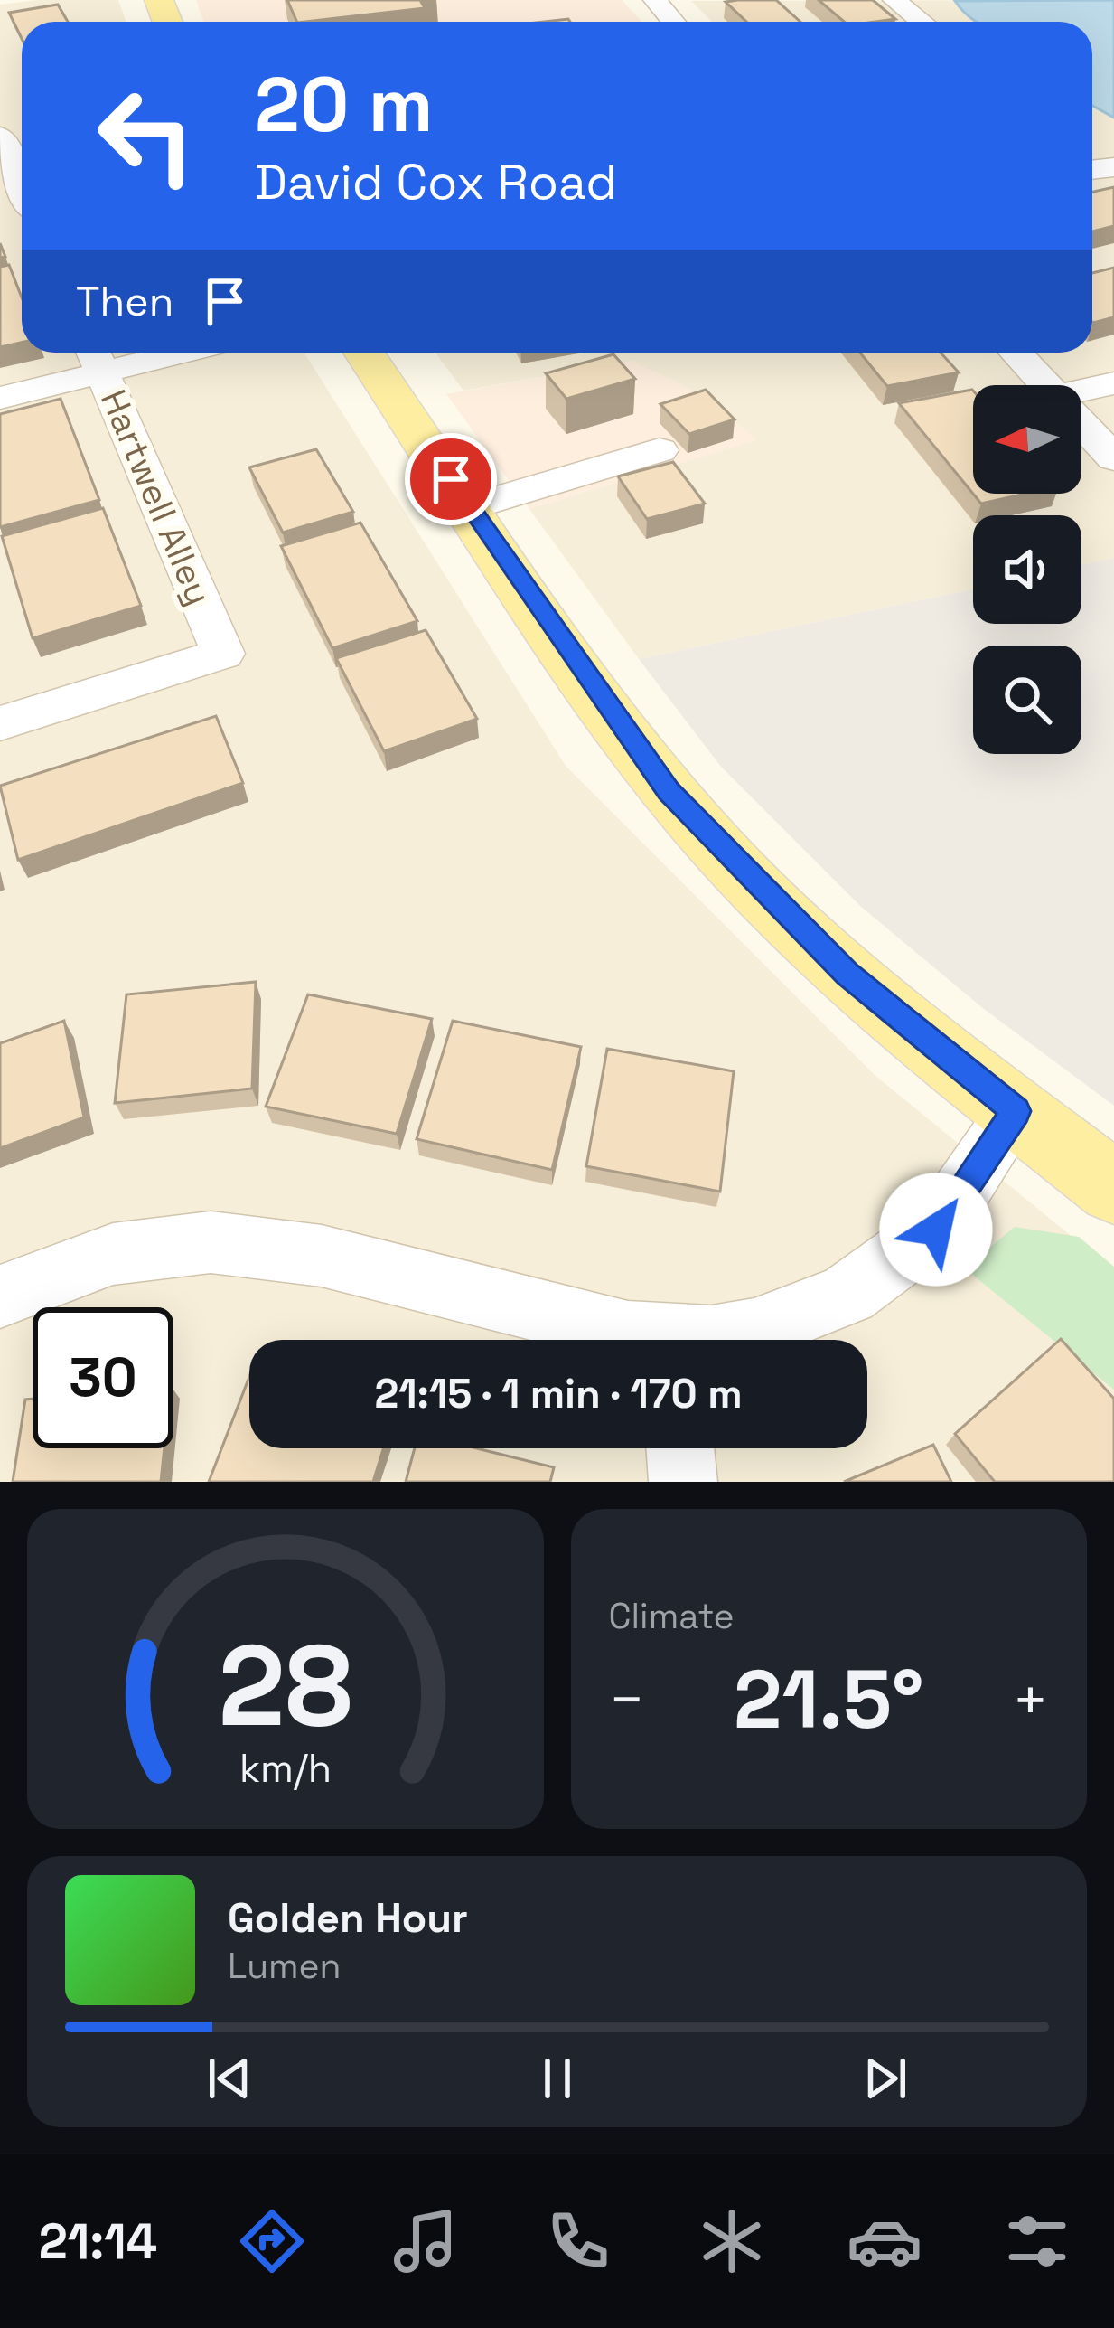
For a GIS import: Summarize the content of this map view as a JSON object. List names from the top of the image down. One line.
{"streets":{"street":["Hartwell Alley"]},"north":"left","page":{"turn":["20 m","David Cox Road"],"then":"Then","limit":"30","trip":"21:15 · 1 min · 170 m","tile":"Climate","heat":["−","21.5°","+"],"song":["Golden Hour","Lumen"],"tabs":"21:14","gauge":["28","km/h"]}}
